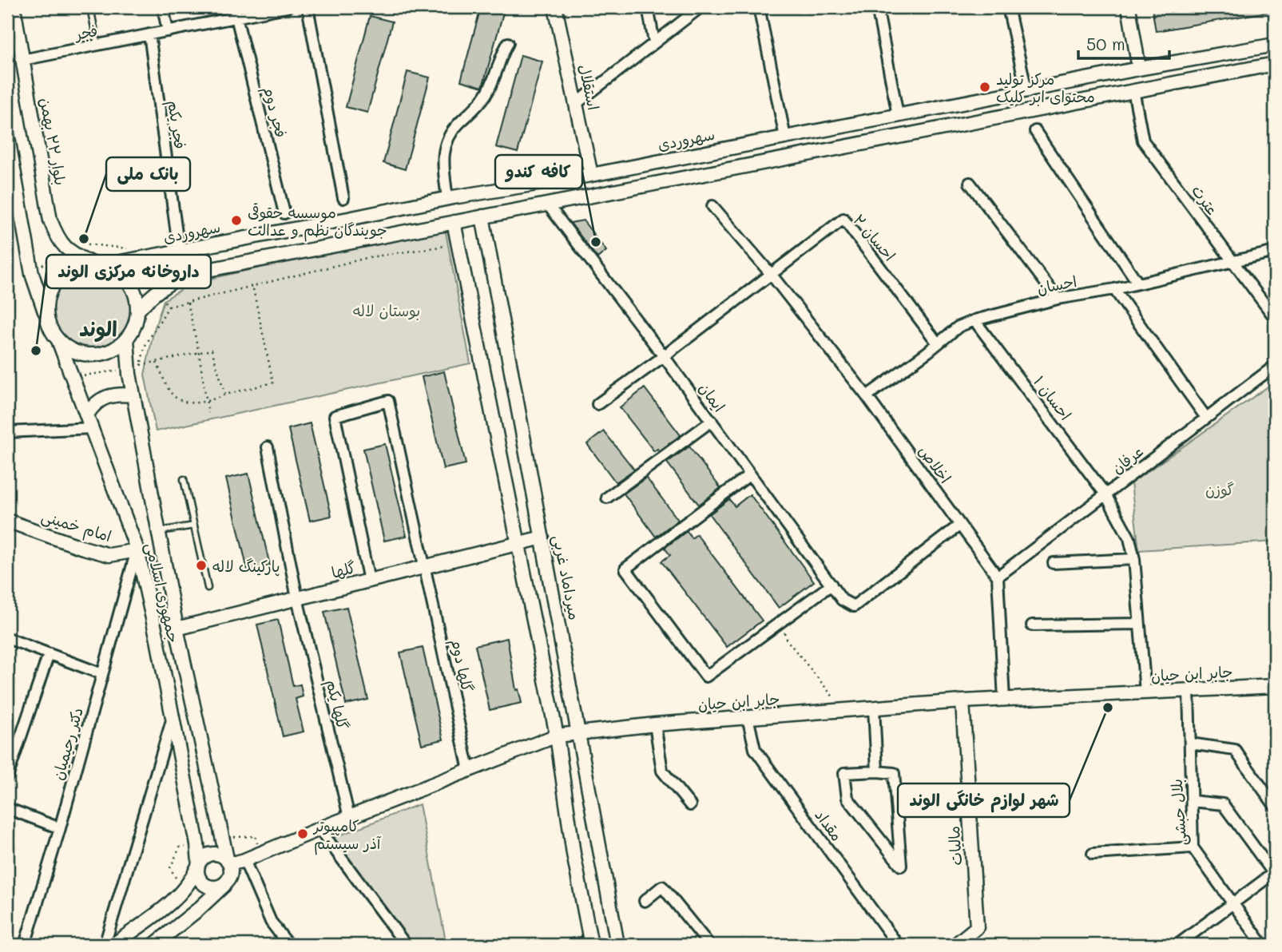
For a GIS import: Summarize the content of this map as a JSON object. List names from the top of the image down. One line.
{"streets":{"main road":["استقلال","سهروردی","بلوار ۲۲ بهمن","امام خمینی","گلها","میرداماد غربی","جمهوری اسلامی","جابر ابن حیان","مالیات"],"street":["فجر","فجر دوم","فجر یکم","عترت","احسان ۲","احسان","ایمان","احسان ۱","عرفان","اخلاص","گلها دوم","گلها یکم","دکتر رحیمیان","بلال حبشی","مقداد"]},"crossings":[["فجر","فجر دوم"],["فجر","فجر یکم"],["فجر","بلوار ۲۲ بهمن"],["استقلال","سهروردی"],["فجر یکم","سهروردی"],["سهروردی","بلوار ۲۲ بهمن"],["سهروردی","جمهوری اسلامی"],["بلوار ۲۲ بهمن","جمهوری اسلامی"],["عترت","احسان"],["احسان ۲","احسان"],["احسان ۲","اخلاص"],["احسان","احسان ۱"],["احسان","اخلاص"],["ایمان","اخلاص"],["احسان ۱","عرفان"],["احسان ۱","جابر ابن حیان"],["عرفان","اخلاص"],["امام خمینی","جمهوری اسلامی"],["امام خمینی","دکتر رحیمیان"],["گلها","میرداماد غربی"],["گلها","جمهوری اسلامی"],["گلها","گلها دوم"],["گلها","گلها یکم"],["میرداماد غربی","جابر ابن حیان"],["جمهوری اسلامی","جابر ابن حیان"],["جمهوری اسلامی","دکتر رحیمیان"],["گلها دوم","جابر ابن حیان"],["جابر ابن حیان","گلها یکم"],["جابر ابن حیان","بلال حبشی"],["جابر ابن حیان","مقداد"],["جابر ابن حیان","مالیات"]],"districts":["الوند"],"parks":["بوستان لاله","گوزن"],"places":["مرکز تولید محتوای ابر کلیک","موسسه حقوقی جویندگان نظم و عدالت","بانک ملی","کافه کندو","داروخانه مرکزی الوند","پارکینگ لاله","شهر لوازم خانگی الوند","کامپیوتر آذر سیستم"],"scale_bar":"50 m"}
